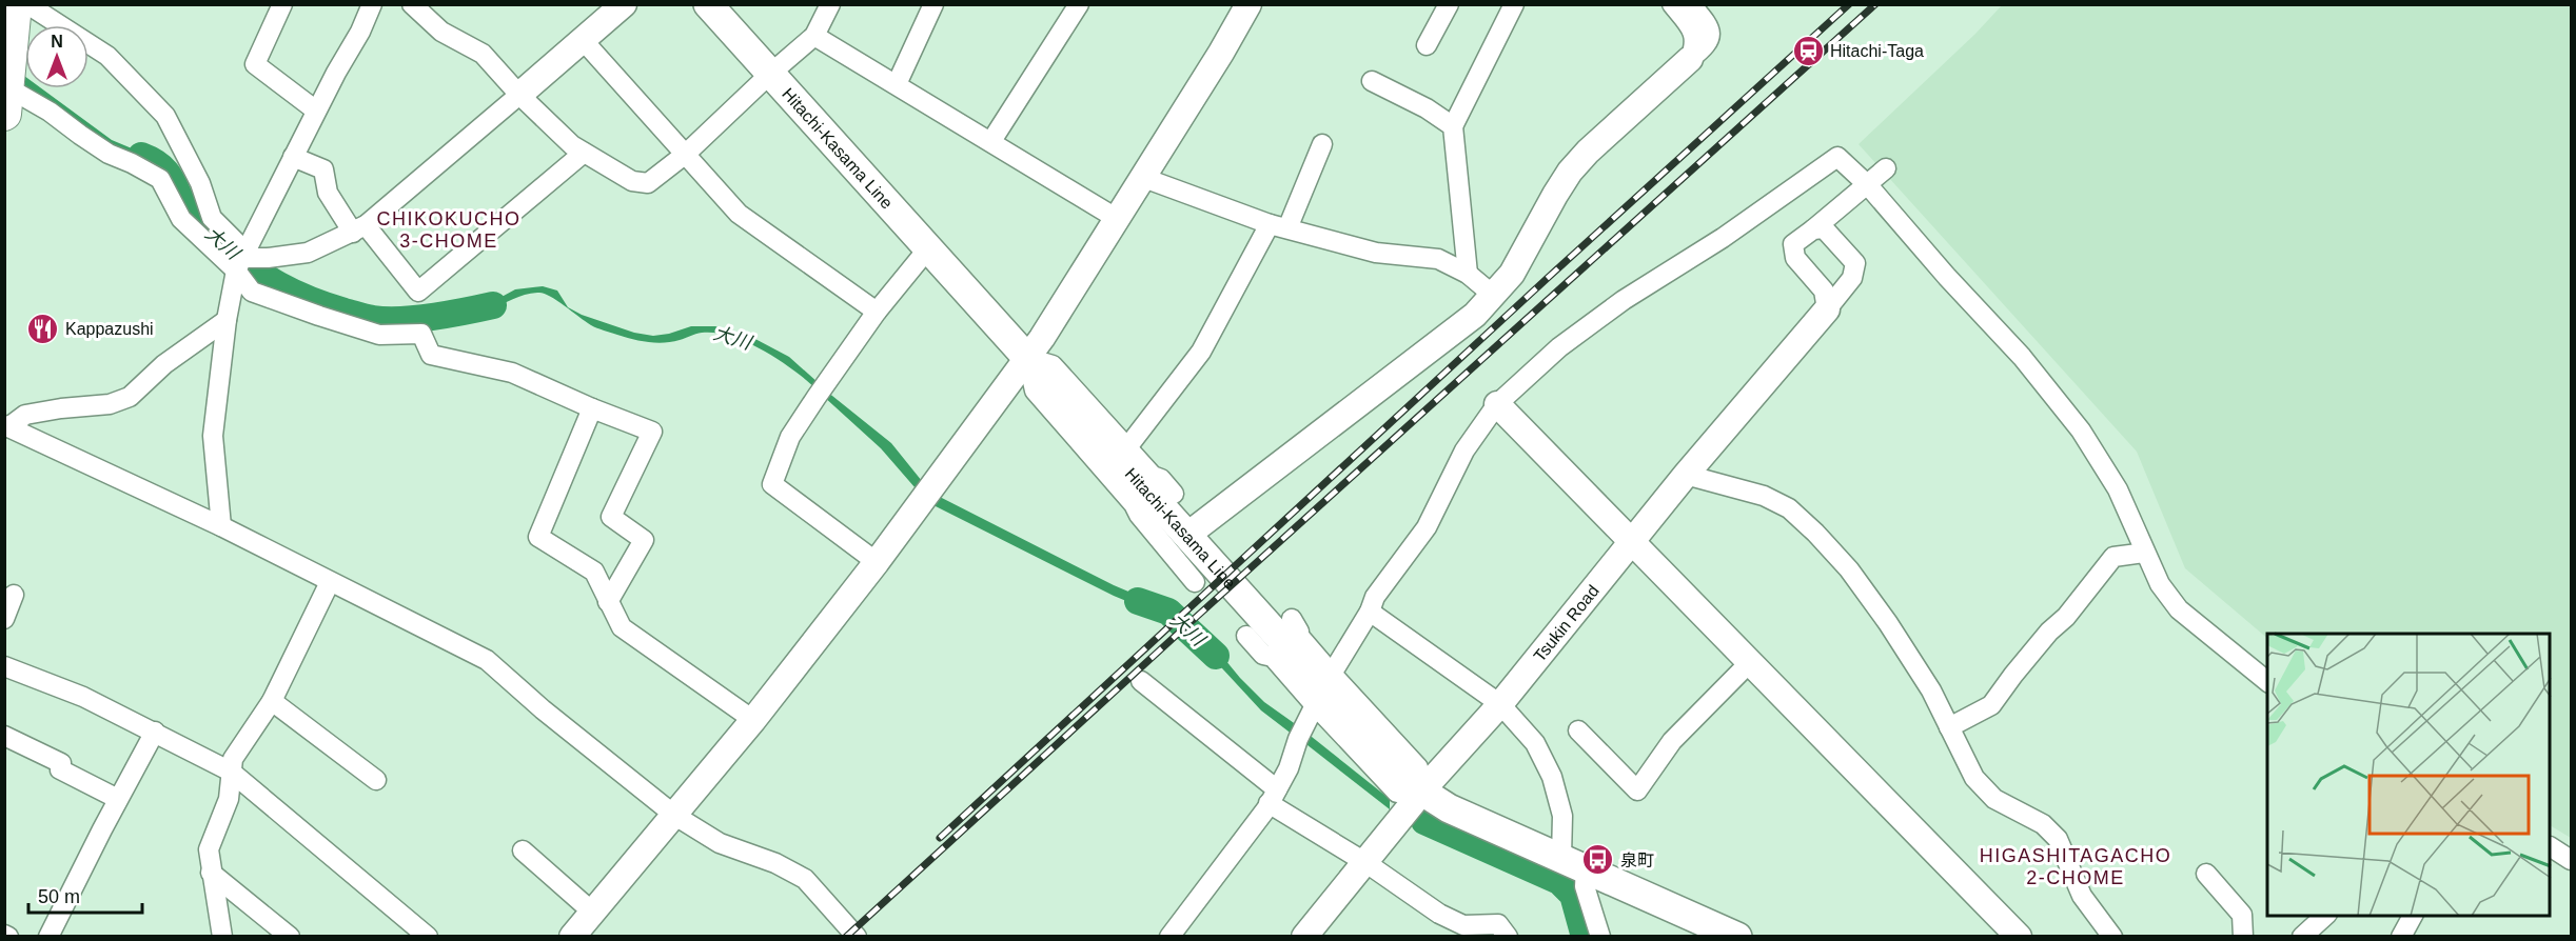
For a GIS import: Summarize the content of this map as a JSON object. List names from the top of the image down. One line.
{"streets":{"main road":["Hitachi-Kasama Line"],"street":["Tsukin Road"]},"crossings":[["Hitachi-Kasama Line","Tsukin Road"]],"districts":["CHIKOKUCHO 3-CHOME","HIGASHITAGACHO 2-CHOME"],"water":["大川"],"places":{"station":["Hitachi-Taga"],"restaurant":["Kappazushi"],"bus stop":["泉町"]},"scale_bar":"50 m","north":"top"}
